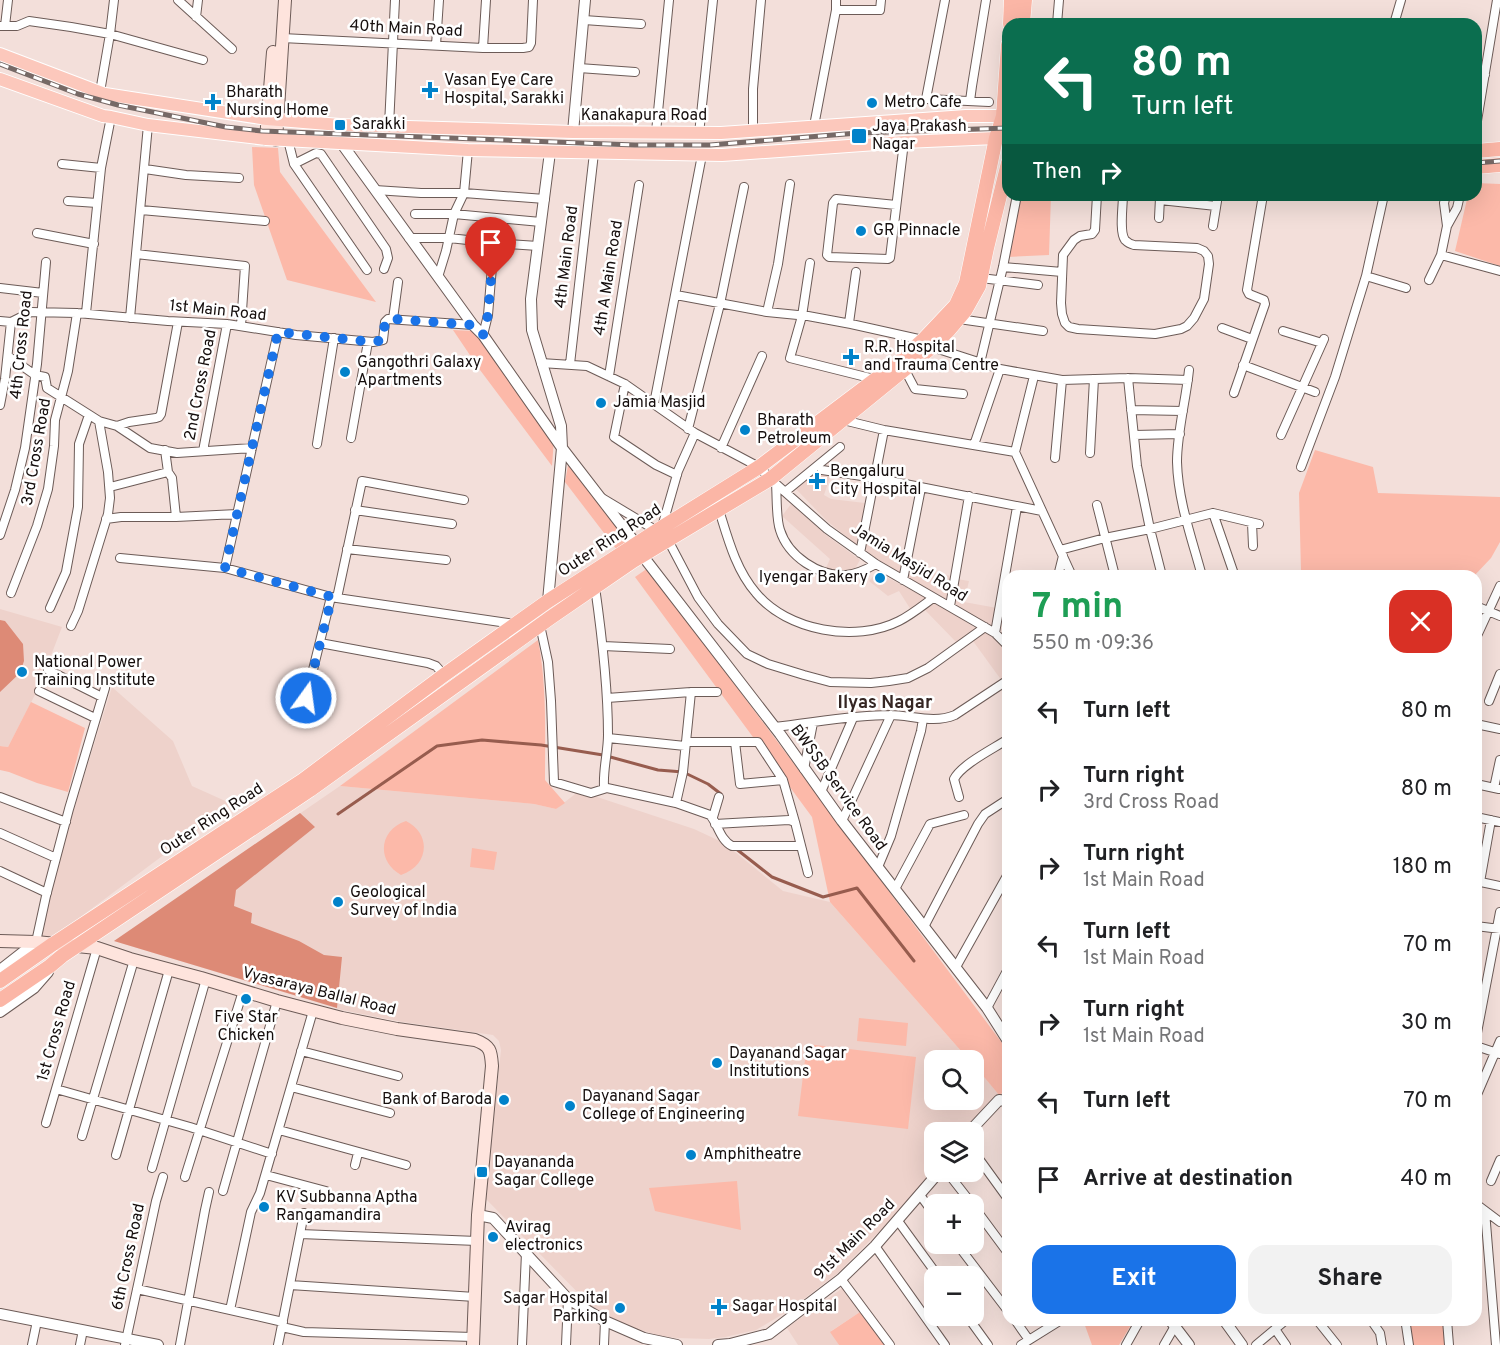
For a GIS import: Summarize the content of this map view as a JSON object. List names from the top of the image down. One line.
{"streets":{"highway":["Outer Ring Road"],"main road":["Kanakapura Road","Vyasaraya Ballal Road"],"street":["40th Main Road","4th Main Road","4th A Main Road","1st Main Road","4th Cross Road","2nd Cross Road","3rd Cross Road","Jamia Masjid Road","BWSSB Service Road","1st Cross Road","91st Main Road","6th Cross Road"]},"crossings":[["4th Main Road","Jamia Masjid Road"],["4th A Main Road","Jamia Masjid Road"],["1st Main Road","4th Cross Road"],["1st Main Road","2nd Cross Road"],["1st Main Road","3rd Cross Road"],["Outer Ring Road","Jamia Masjid Road"],["Outer Ring Road","BWSSB Service Road"],["Outer Ring Road","Vyasaraya Ballal Road"],["Vyasaraya Ballal Road","1st Cross Road"]],"districts":["Ilyas Nagar"],"places":{"health":["Vasan Eye Care Hospital, Sarakki","Bharath Nursing Home","R.R. Hospital and Trauma Centre","Bengaluru City Hospital","Sagar Hospital"],"other":["Metro Cafe","GR Pinnacle","Gangothri Galaxy Apartments","Jamia Masjid","Bharath Petroleum","Iyengar Bakery","National Power Training Institute","Geological Survey of India","Five Star Chicken","Dayanand Sagar Institutions","Bank of Baroda","Dayanand Sagar College of Engineering","Amphitheatre","KV Subbanna Aptha Rangamandira","Avirag electronics","Sagar Hospital Parking"],"transit":["Sarakki","Jaya Prakash Nagar","Dayananda Sagar College"]},"page":{"turn":["80 m","Turn left"],"then":"Then","heading":["7 min","550 m · 09:36"],"list":[{"name":"Turn left","value":"80 m"},{"name":"Turn right","note":"3rd Cross Road","value":"80 m"},{"name":"Turn right","note":"1st Main Road","value":"180 m"},{"name":"Turn left","note":"1st Main Road","value":"70 m"},{"name":"Turn right","note":"1st Main Road","value":"30 m"},{"name":"Turn left","value":"70 m"},{"name":"Arrive at destination","value":"40 m"}],"map_buttons":["+","−"],"buttons":["Exit","Share"]}}
